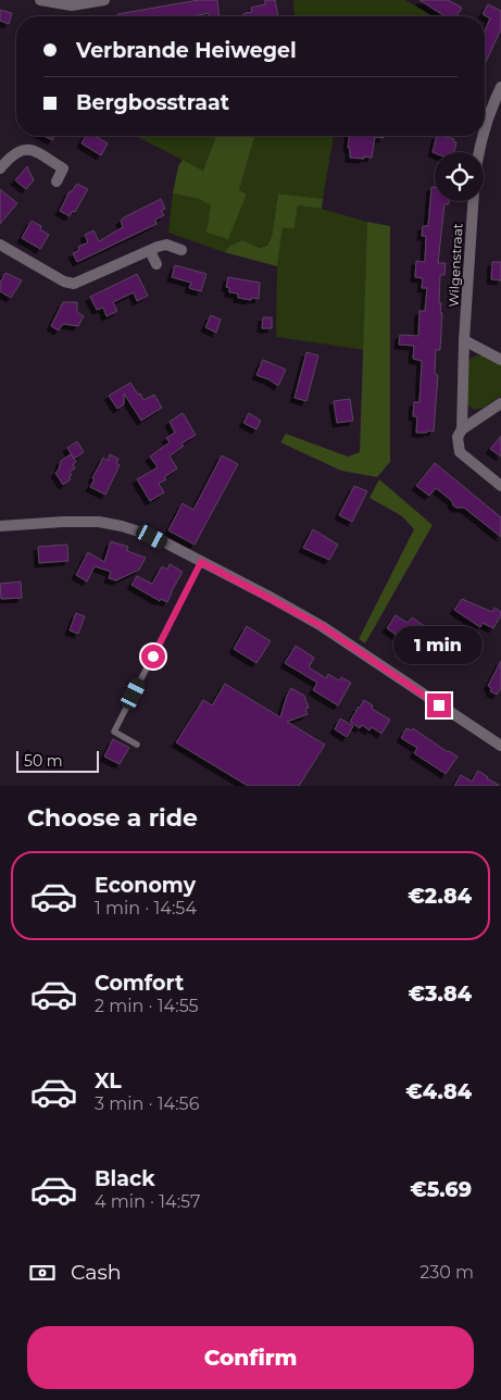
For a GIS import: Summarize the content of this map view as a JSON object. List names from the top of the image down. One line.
{"streets":{"street":["Wilgenstraat"]},"scale_bar":"50 m","page":{"banner":["Verbrande Heiwegel","Bergbosstraat"],"bubble":"1 min","scale":"50 m","heading":"Choose a ride","list":[{"name":"Economy","note":"1 min · 14:54","value":"€2.84"},{"name":"Comfort","note":"2 min · 14:55","value":"€3.84"},{"name":"XL","note":"3 min · 14:56","value":"€4.84"},{"name":"Black","note":"4 min · 14:57","value":"€5.69"}],"pay":["Cash","230 m"],"buttons":"Confirm"}}
